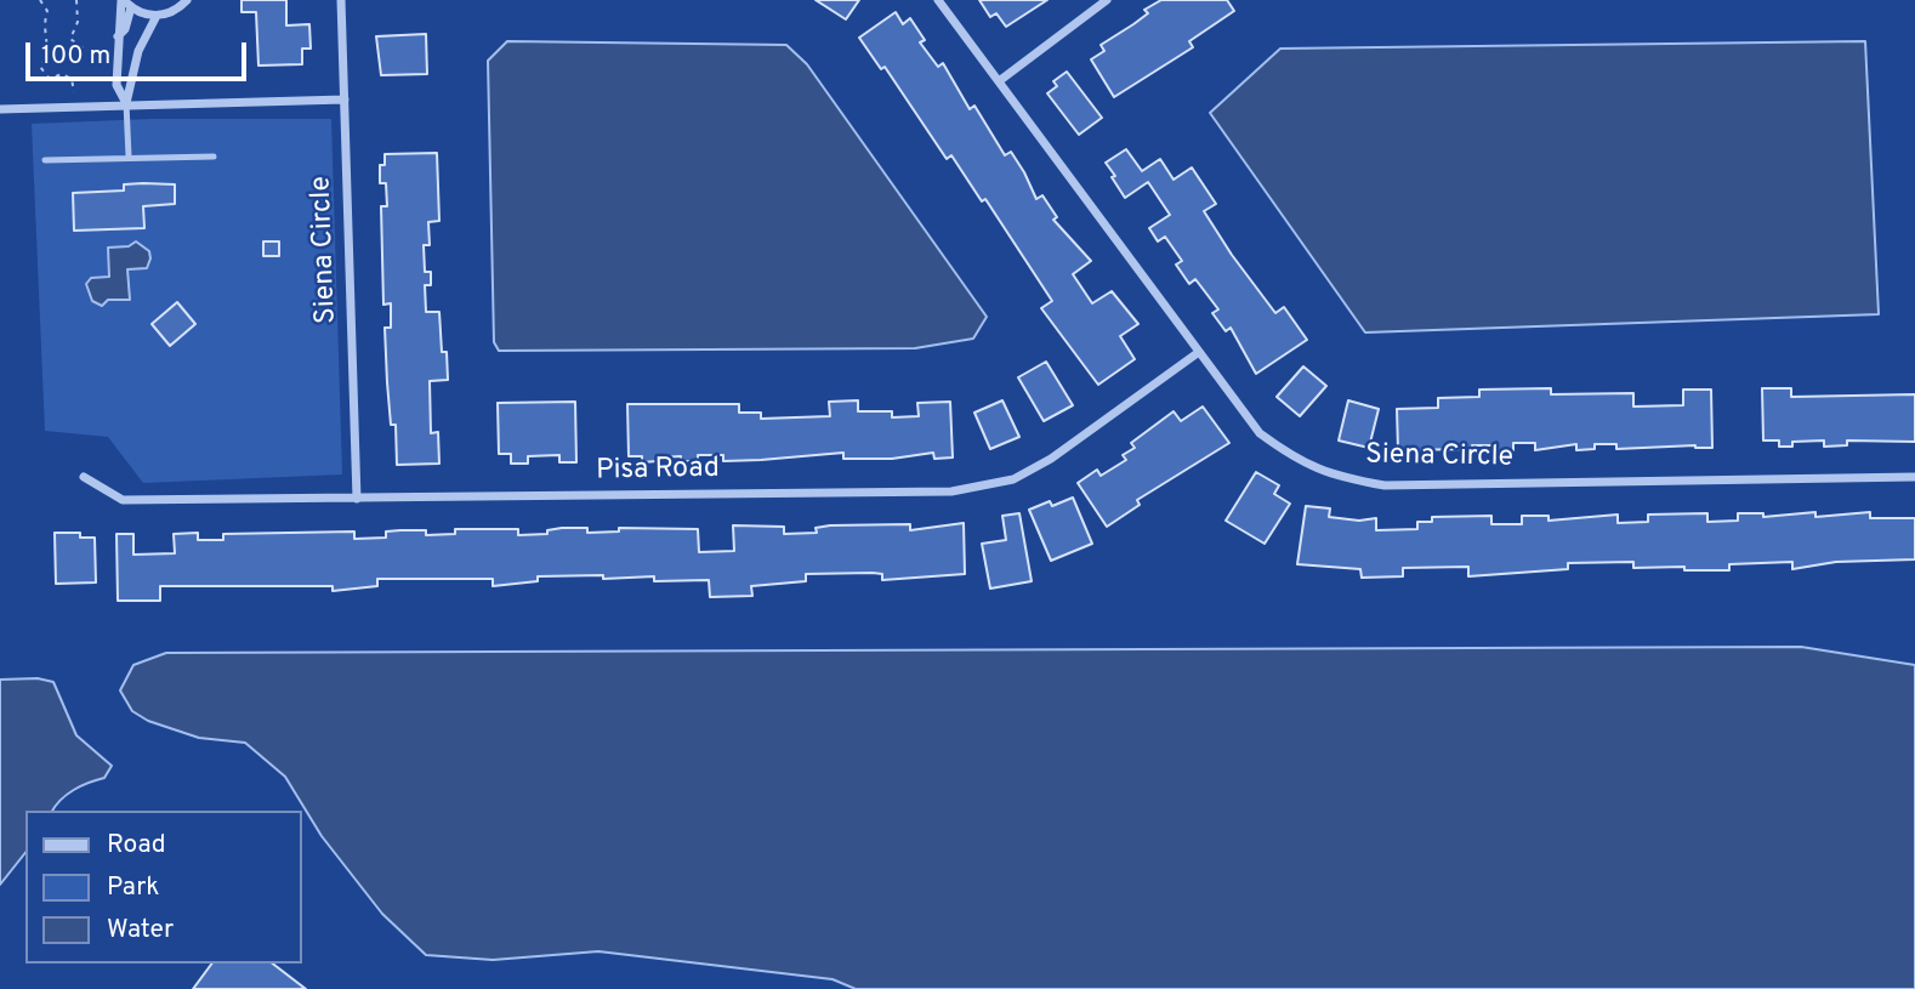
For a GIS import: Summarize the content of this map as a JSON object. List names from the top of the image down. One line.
{"streets":{"street":["Siena Circle","Pisa Road"]},"crossings":[["Siena Circle","Pisa Road"]],"legend":["Road","Park","Water"],"scale_bar":"100 m"}
